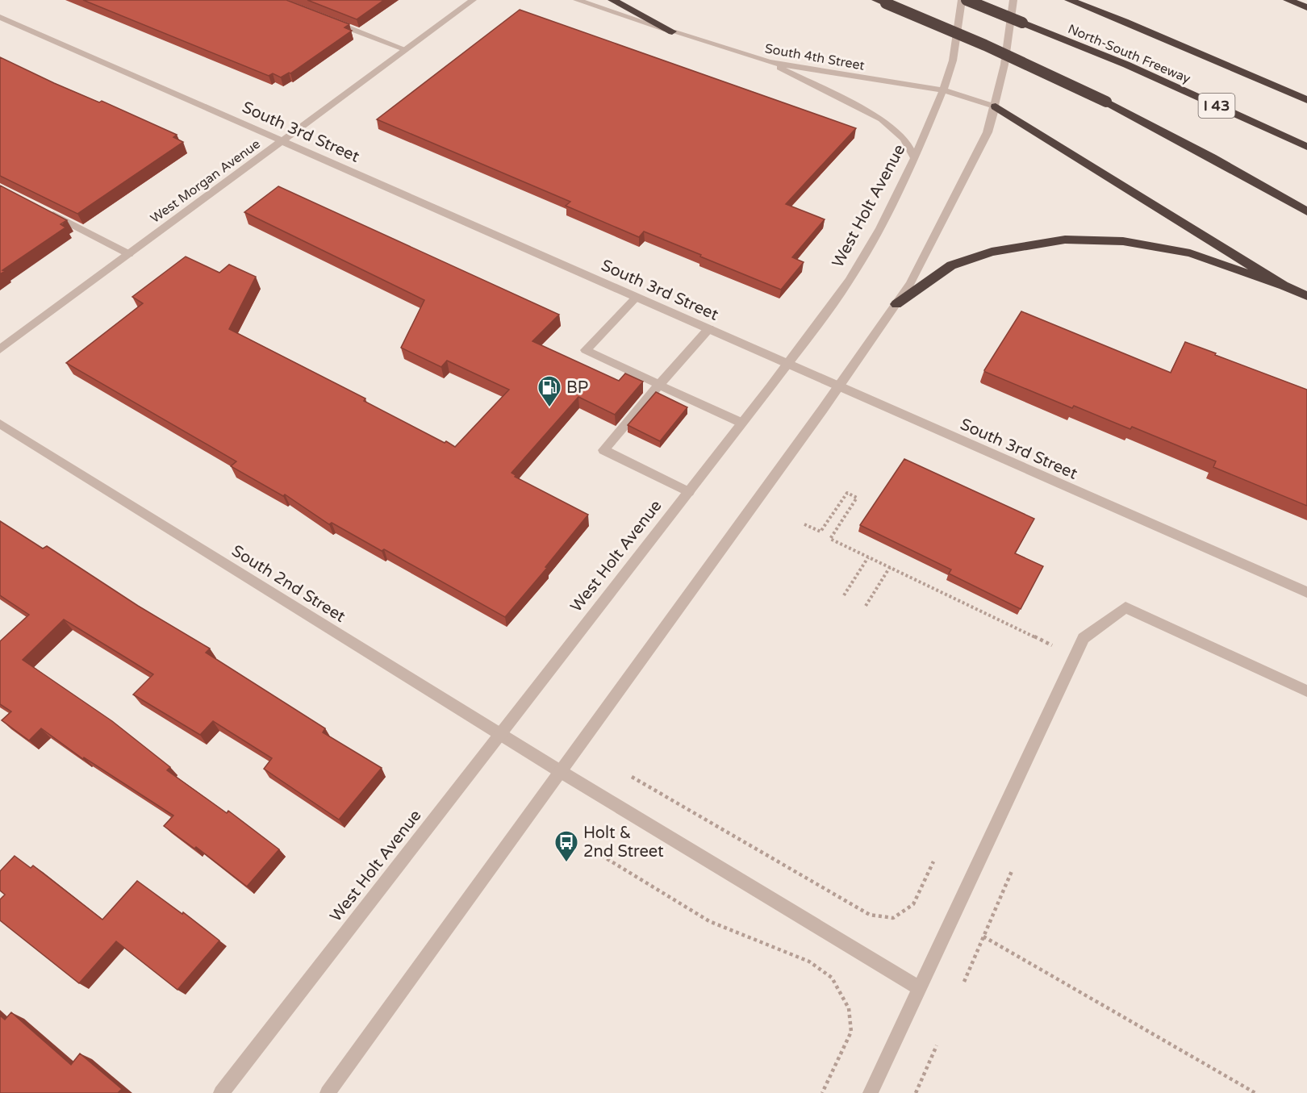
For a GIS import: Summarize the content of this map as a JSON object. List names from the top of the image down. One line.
{"streets":{"highway":["North-South Freeway","I 43"],"street":["South 4th Street","South 3rd Street","West Morgan Avenue","West Holt Avenue","South 2nd Street"]},"crossings":[["South 4th Street","West Holt Avenue"],["South 3rd Street","West Morgan Avenue"],["South 3rd Street","West Holt Avenue"],["West Holt Avenue","South 2nd Street"]],"places":{"fuel station":["BP"],"bus stop":["Holt & 2nd Street"]}}
